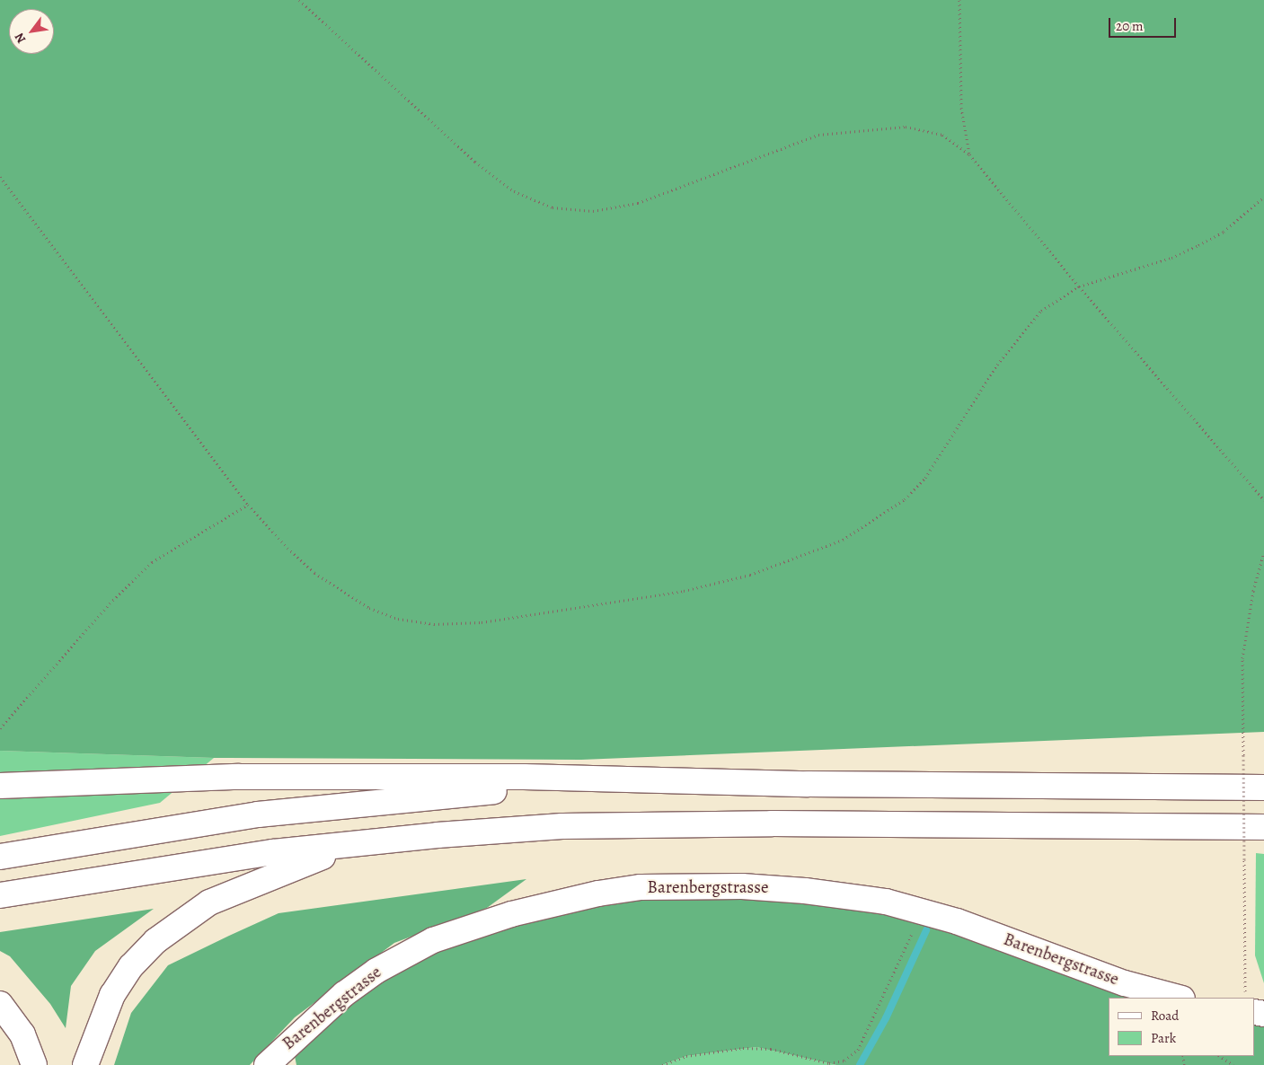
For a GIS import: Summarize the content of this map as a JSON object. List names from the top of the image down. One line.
{"streets":{"main road":["Barenbergstrasse"]},"legend":["Road","Park"],"scale_bar":"20 m","north":"bottom left"}
